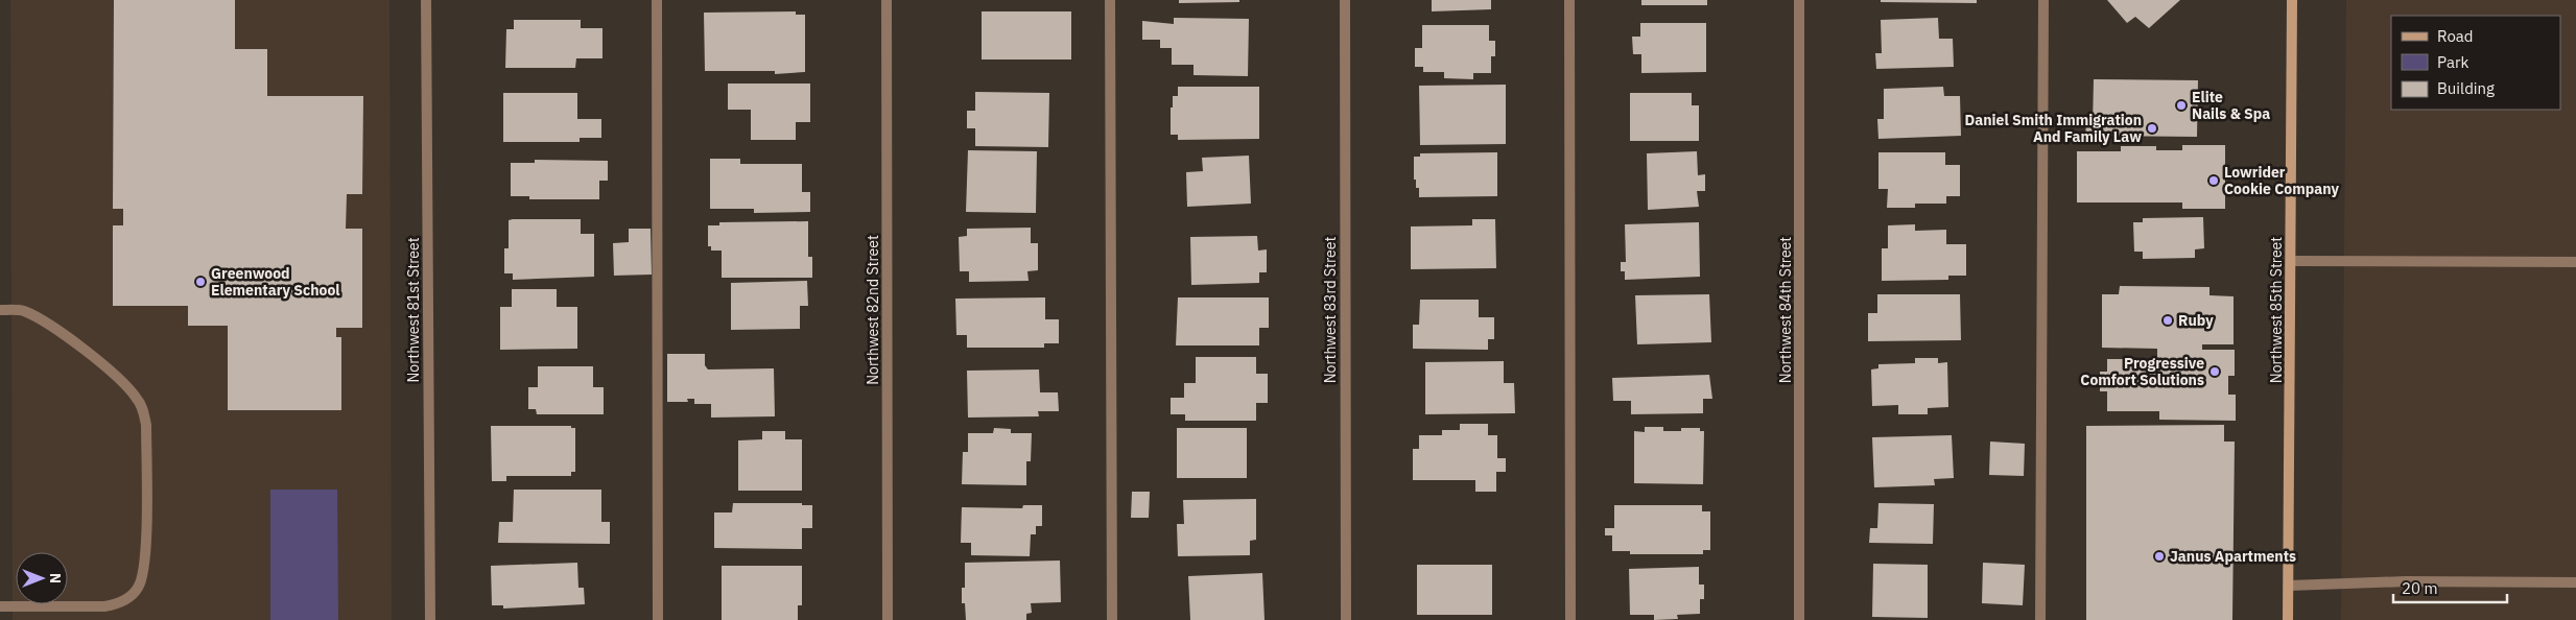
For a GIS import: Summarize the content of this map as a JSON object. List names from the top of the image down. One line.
{"streets":{"main road":["Northwest 85th Street"],"street":["Northwest 81st Street","Northwest 82nd Street","Northwest 83rd Street","Northwest 84th Street"]},"places":["Elite Nails & Spa","Daniel Smith Immigration And Family Law","Lowrider Cookie Company","Greenwood Elementary School","Ruby","Progressive Comfort Solutions","Janus Apartments"],"legend":["Road","Park","Building"],"scale_bar":"20 m","north":"right"}
